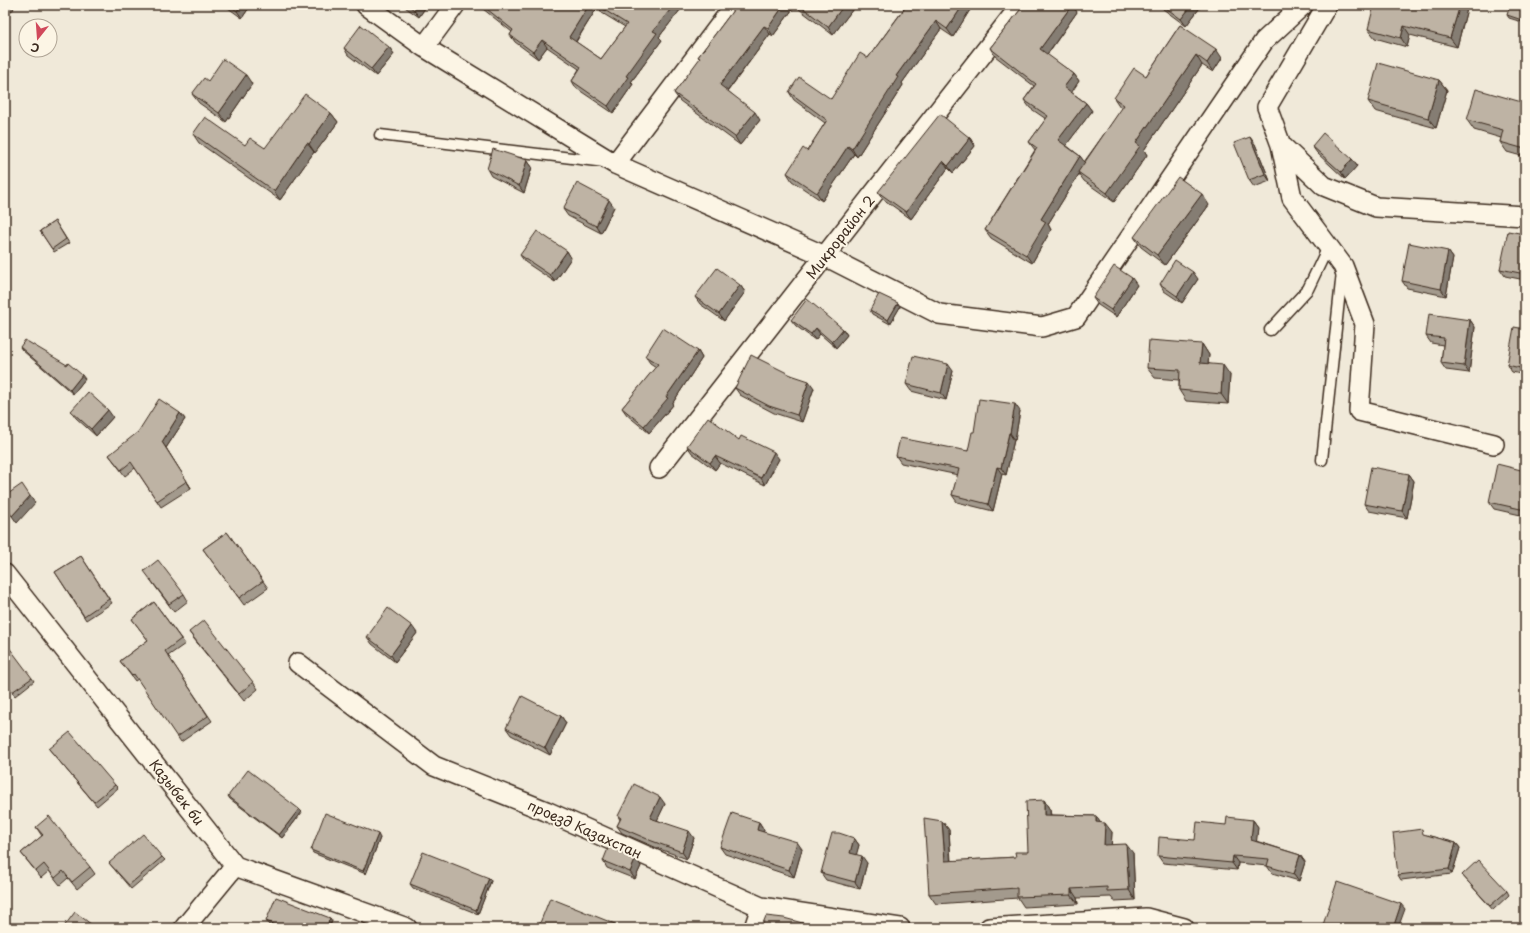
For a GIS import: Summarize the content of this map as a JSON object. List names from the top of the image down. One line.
{"streets":{"street":["Микрорайон 2","Казыбек би","проезд Казахстан"]},"north":"bottom"}
